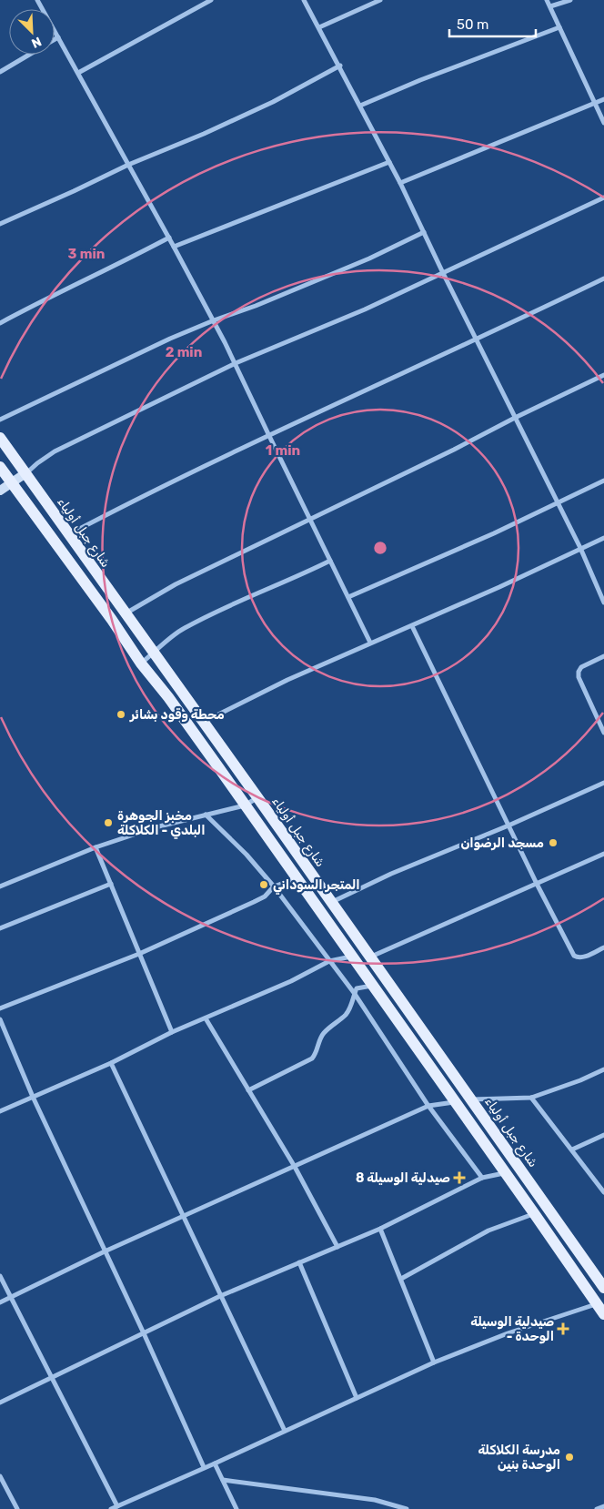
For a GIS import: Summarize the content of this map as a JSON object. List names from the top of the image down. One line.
{"streets":{"main road":["شارع جبل أولياء"]},"places":{"other":["محطة وقود بشائر","مخبز الجوهرة البلدي - الكلاكلة","مسجد الرضوان","المتجر السوداني","مدرسة الكلاكلة الوحدة بنين"],"health":["صيدلية الوسيلة 8","صيدلية الوسيلة - الوحدة"]},"scale_bar":"50 m","north":"bottom right","rings":["3 min","2 min","1 min"]}
